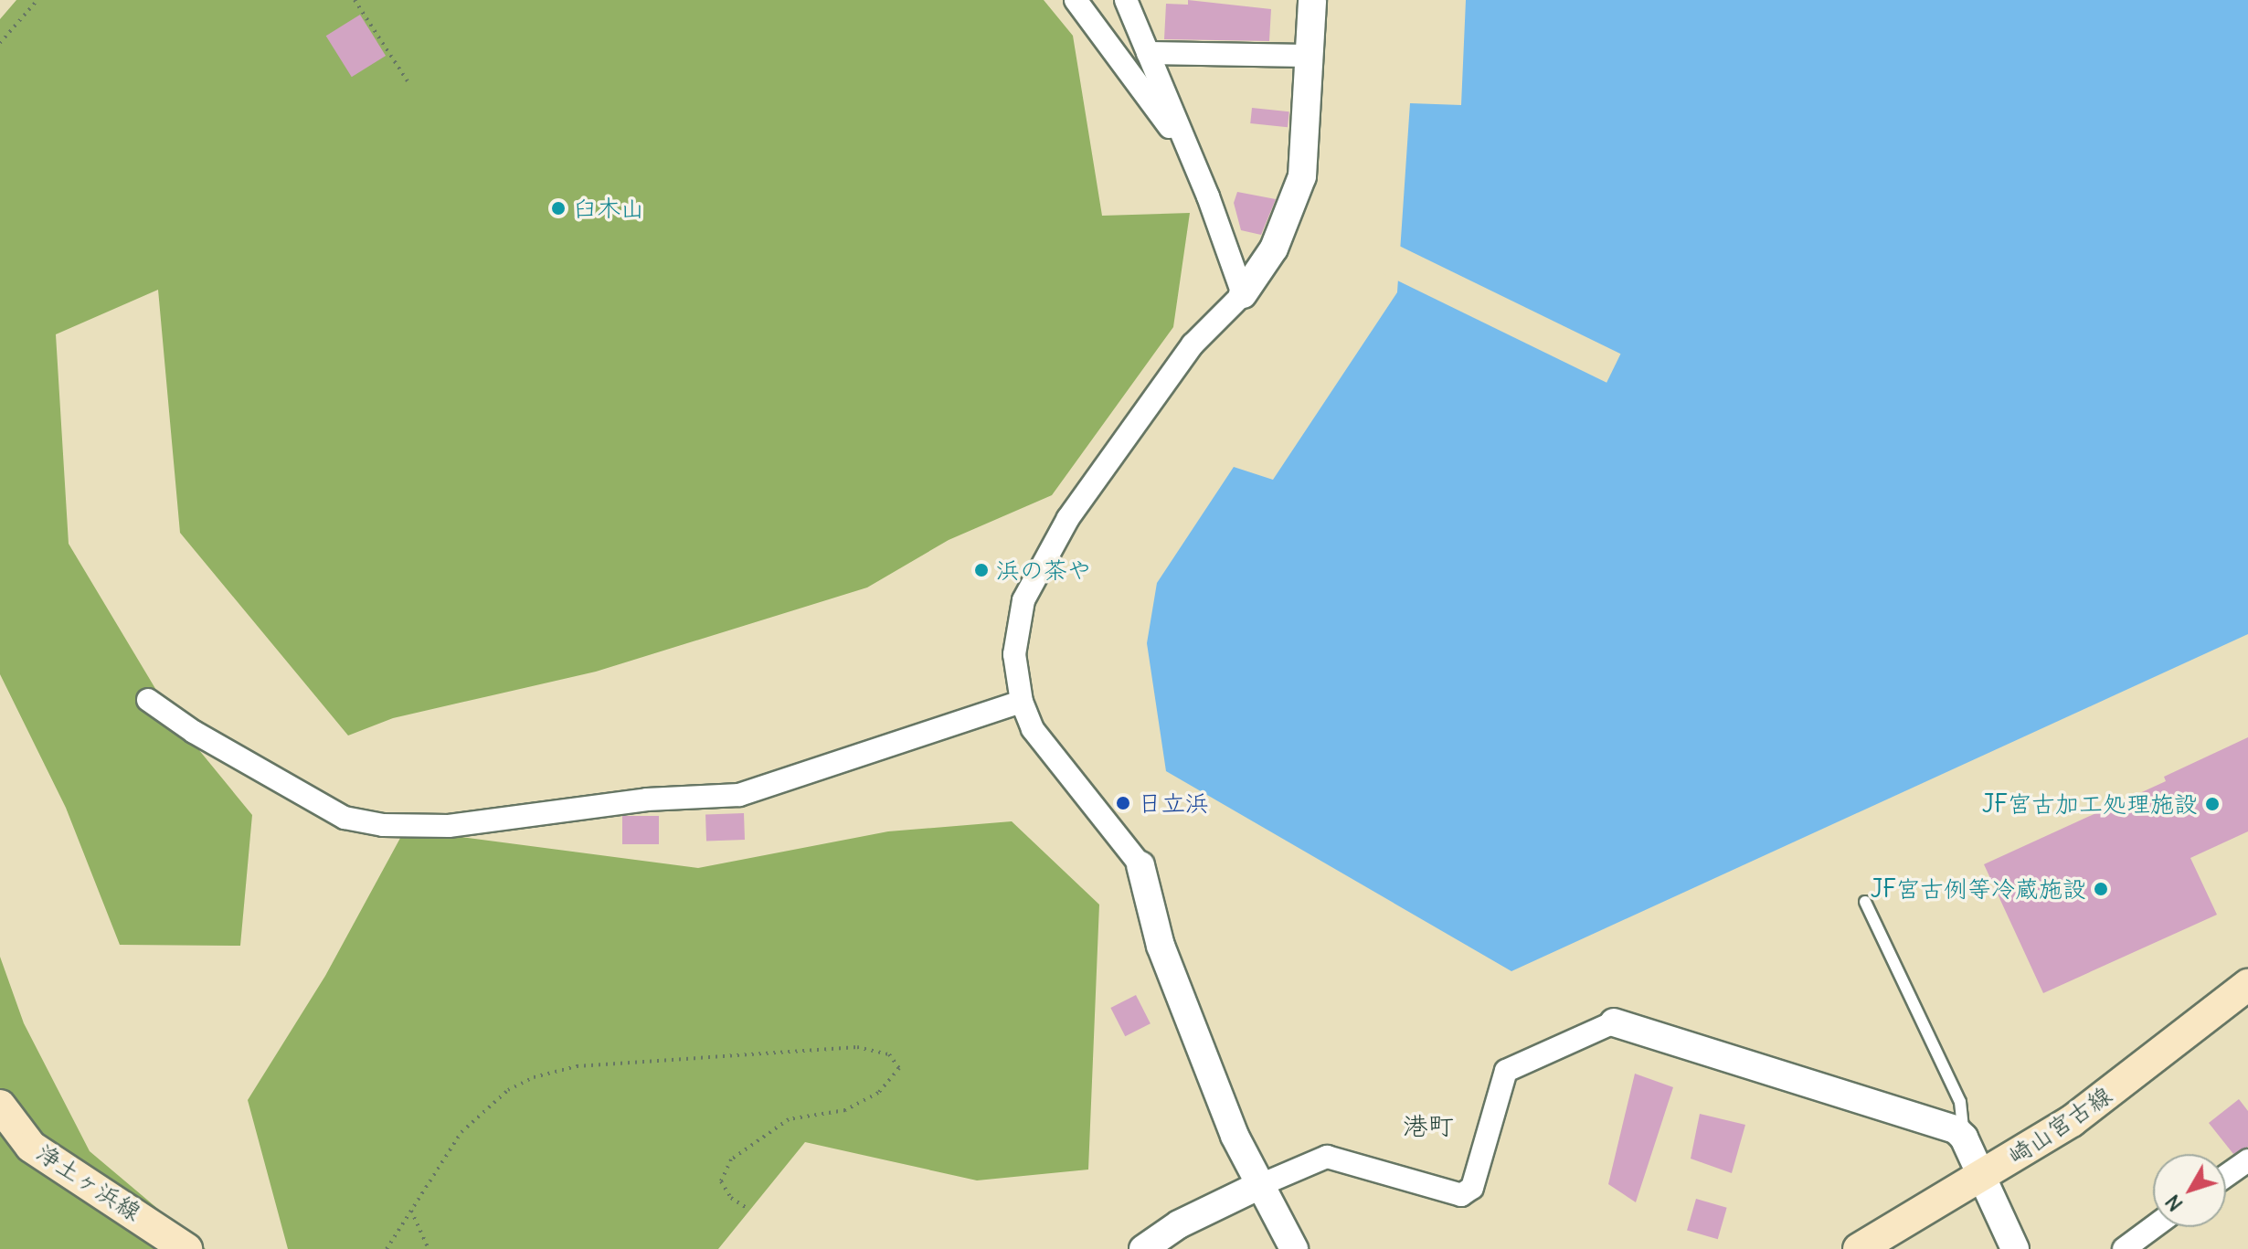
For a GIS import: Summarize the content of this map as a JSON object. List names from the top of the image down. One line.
{"streets":{"main road":["崎山宮古線","浄土ヶ浜線"]},"districts":["港町"],"places":["臼木山","浜の茶や","日立浜","JF宮古加工処理施設","JF宮古例等冷蔵施設"],"north":"bottom left"}
